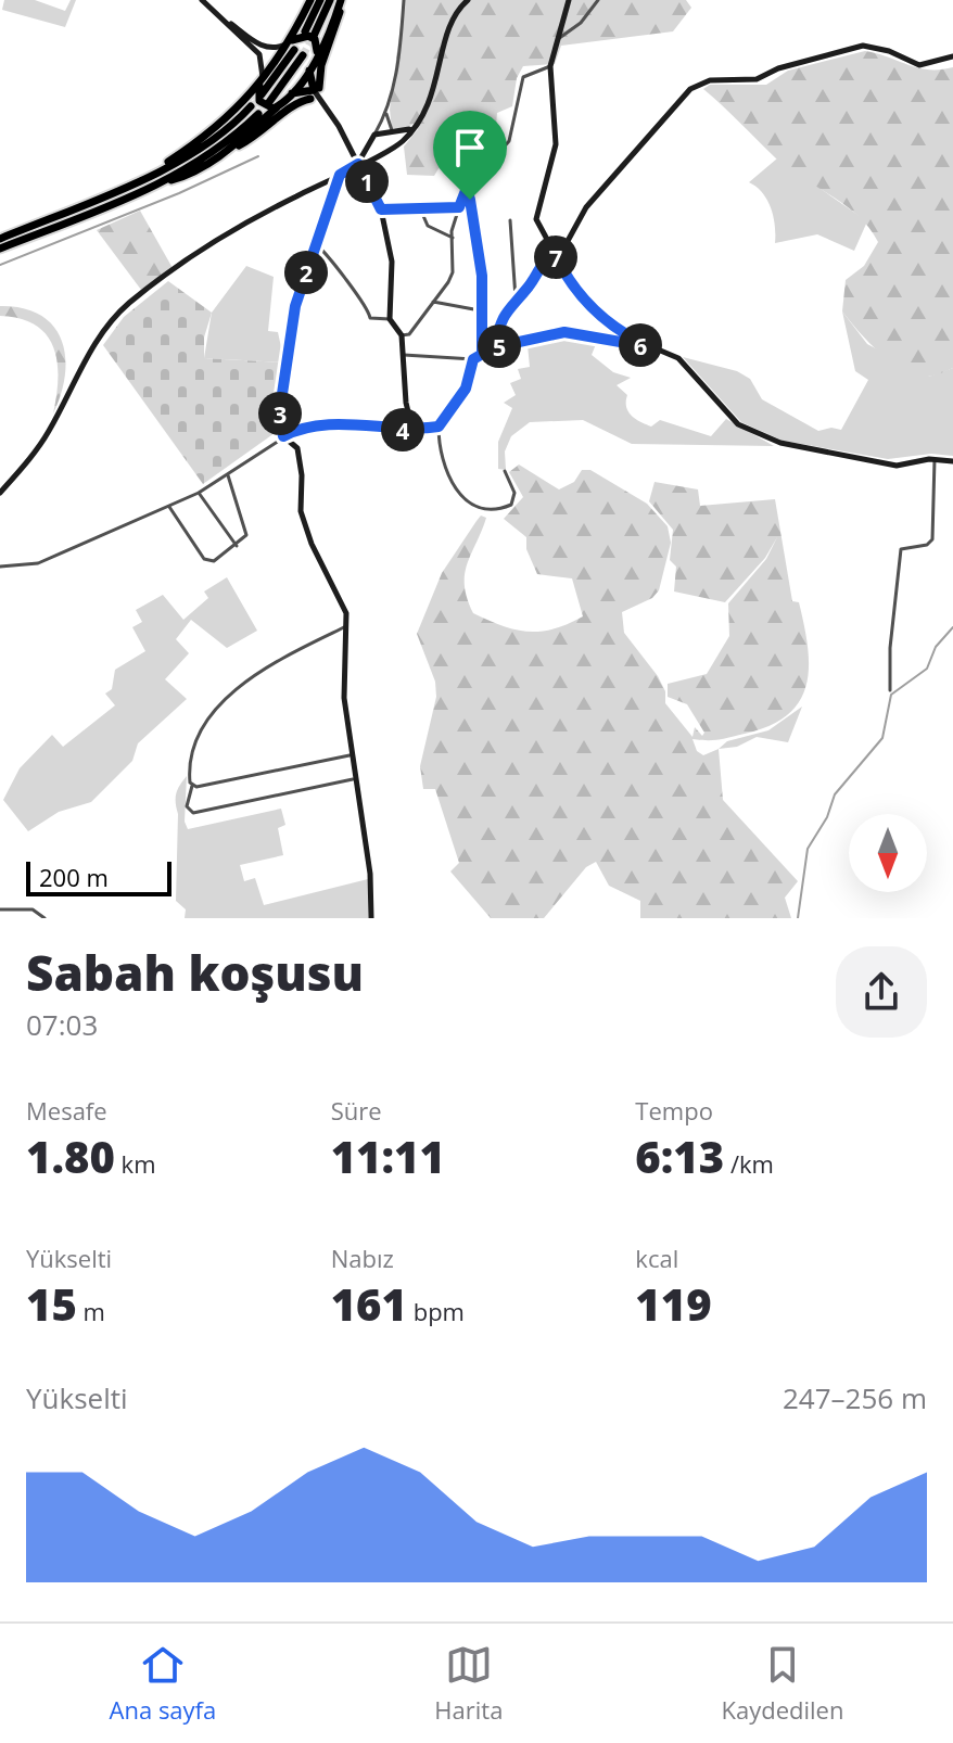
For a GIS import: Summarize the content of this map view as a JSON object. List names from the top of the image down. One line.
{"scale_bar":"200 m","north":"bottom","page":{"pins":["1","7","2","6","5","3","4"],"scale":"200 m","heading":["Sabah koşusu","07:03"],"stats":[["Mesafe","1.80 km"],["Süre","11:11"],["Tempo","6:13 /km"],["Yükselti","15 m"],["Nabız","161 bpm"],["kcal","119"]],"chart":["Yükselti","247–256 m"],"tabs":["Ana sayfa","Harita","Kaydedilen"]}}
